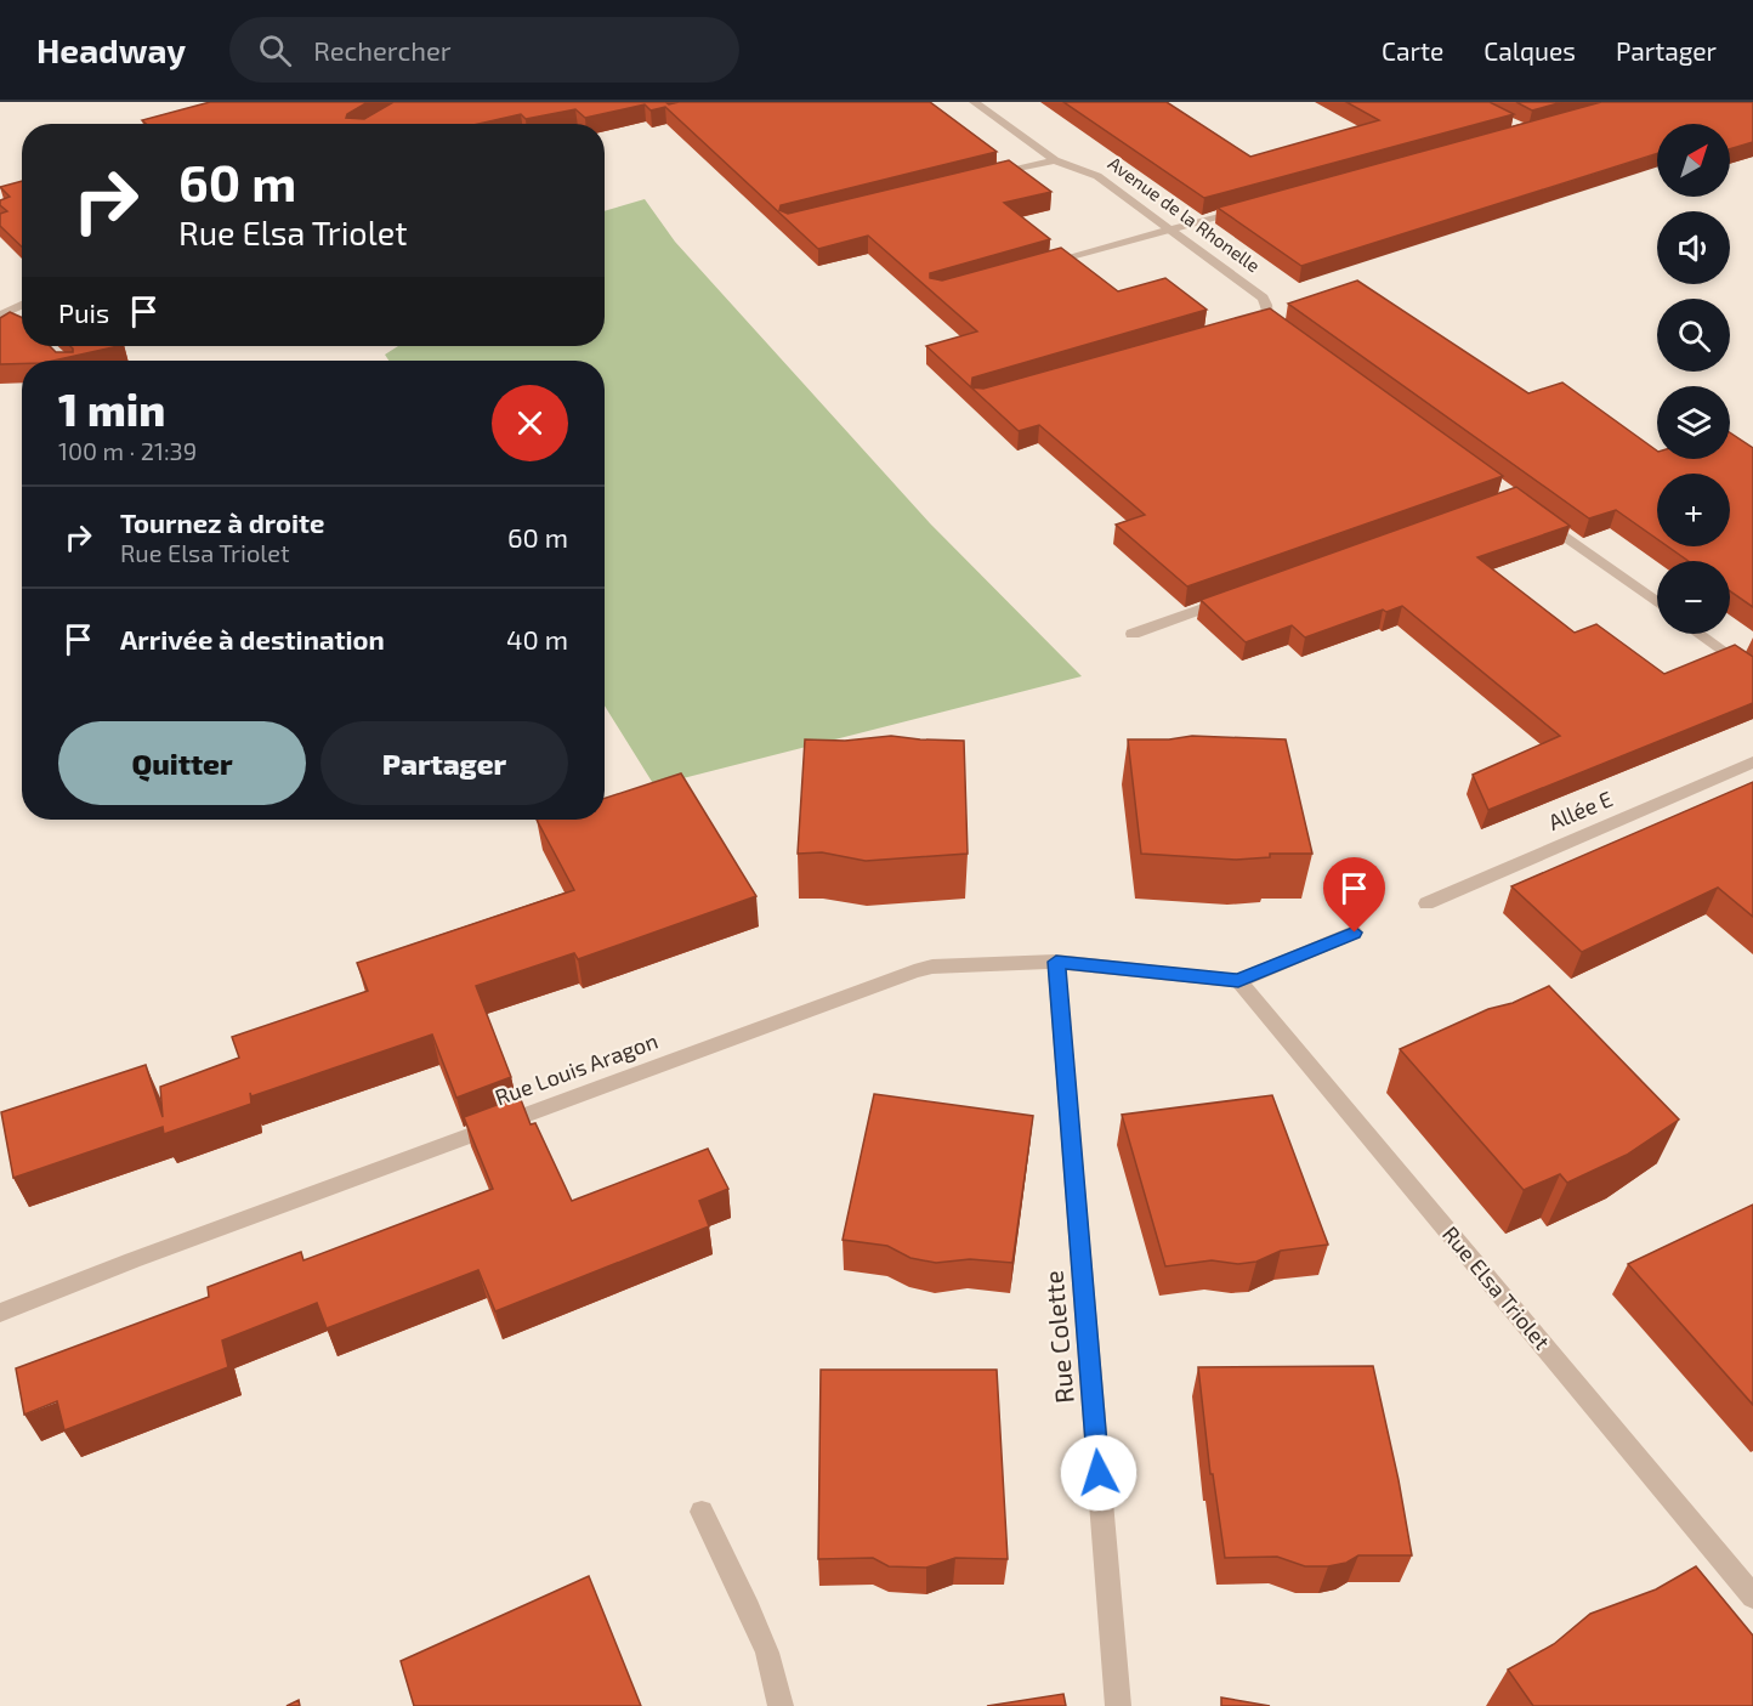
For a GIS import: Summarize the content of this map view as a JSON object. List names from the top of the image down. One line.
{"streets":{"street":["Avenue de la Rhonelle","Allée E","Rue Louis Aragon","Rue Elsa Triolet","Rue Colette"]},"crossings":[["Rue Louis Aragon","Rue Colette"]],"north":"top right","page":{"header":"Headway","search":"Rechercher","nav":["Carte","Calques","Partager"],"map_buttons":["+","−"],"turn":["60 m","Rue Elsa Triolet"],"then":"Puis","heading":["1 min","100 m · 21:39"],"list":[{"name":"Tournez à droite","note":"Rue Elsa Triolet","value":"60 m"},{"name":"Arrivée à destination","value":"40 m"}],"buttons":["Quitter","Partager"]}}
